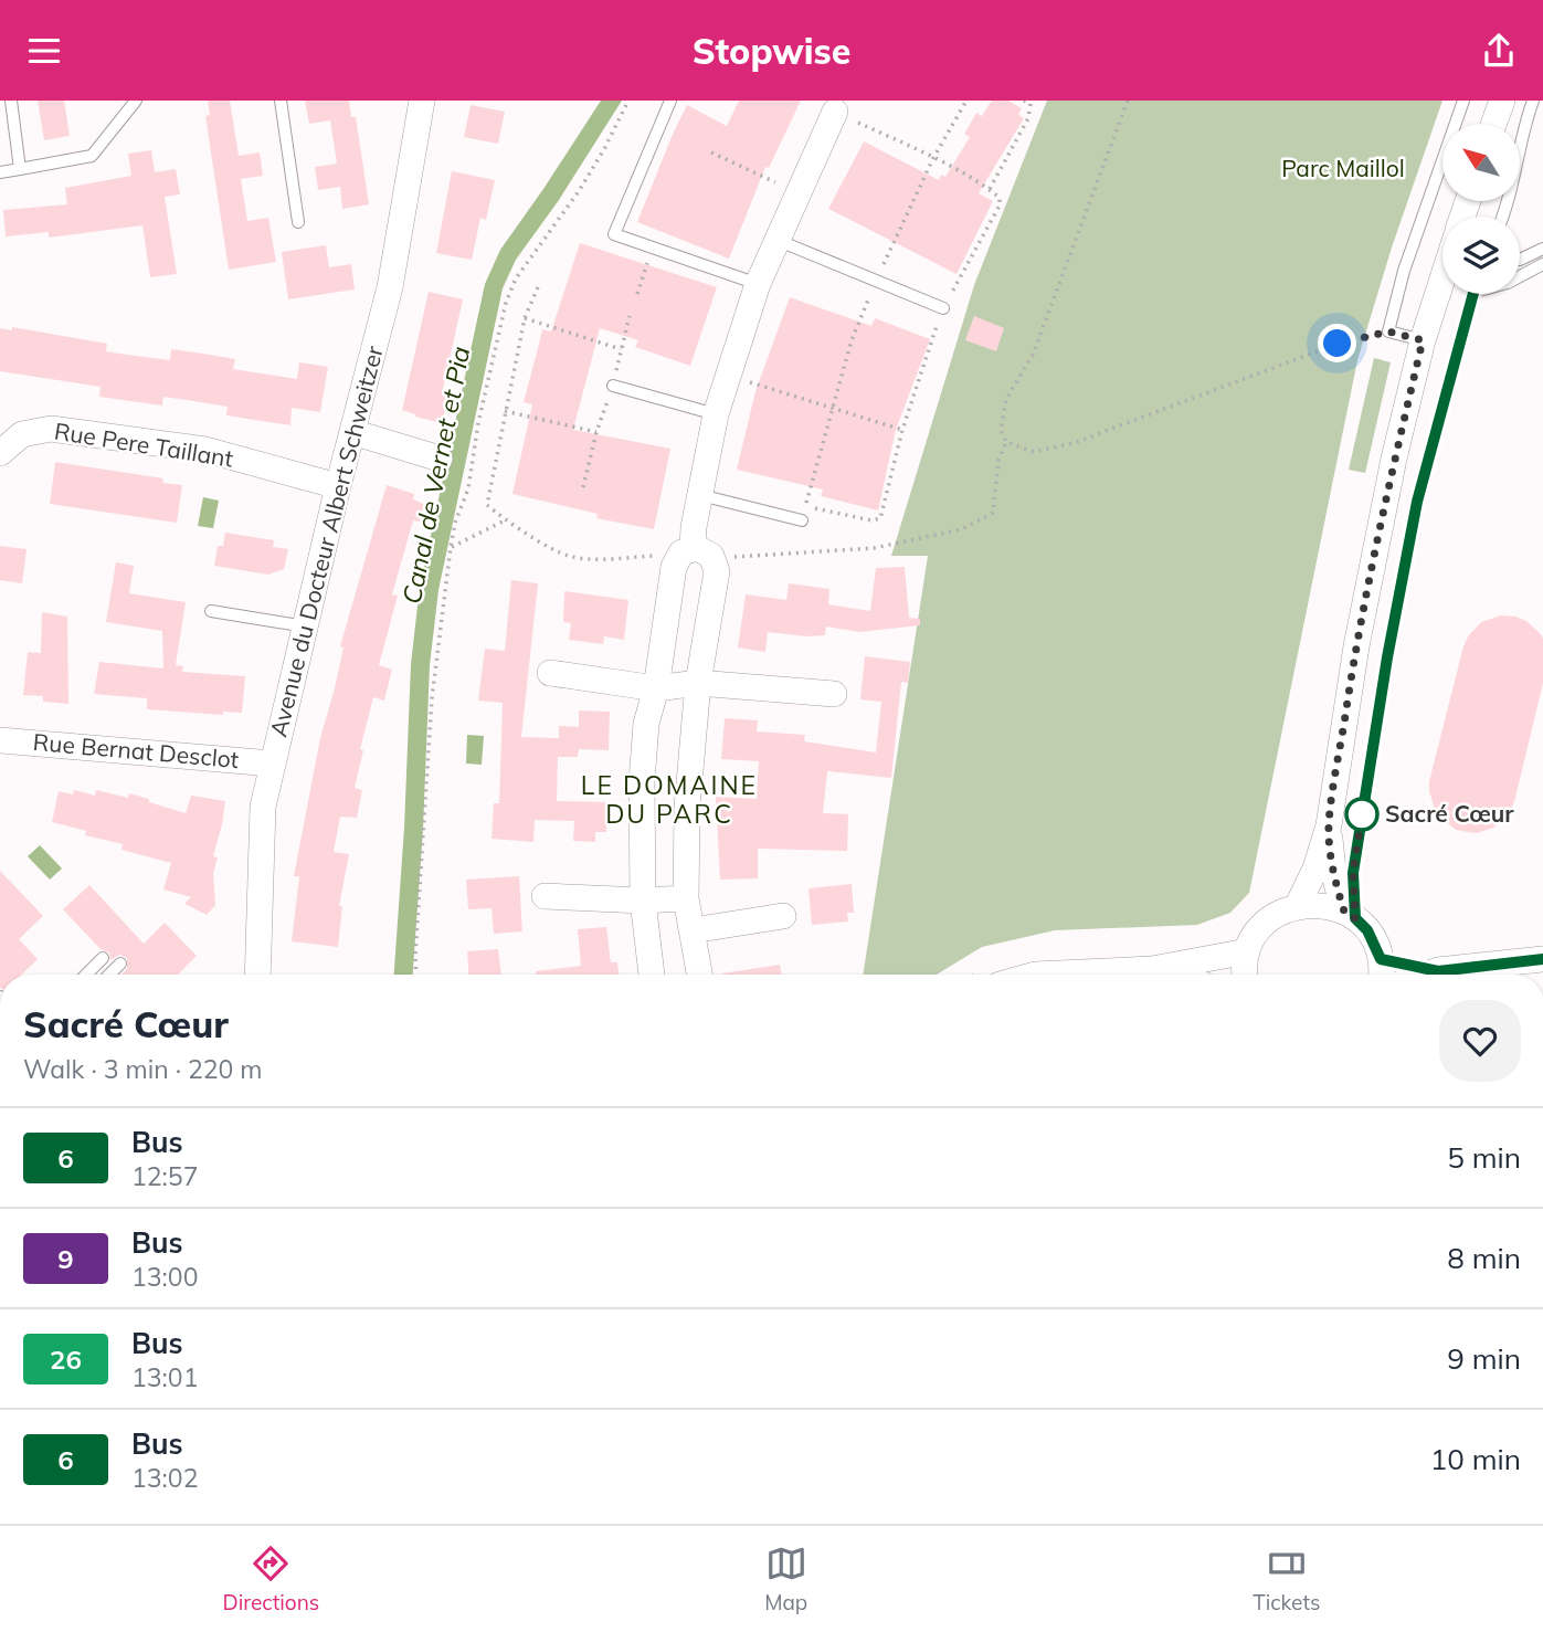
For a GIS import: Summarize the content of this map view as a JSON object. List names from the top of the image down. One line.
{"streets":{"street":["Rue Pere Taillant","Avenue du Docteur Albert Schweitzer","Rue Bernat Desclot"]},"crossings":[["Rue Pere Taillant","Avenue du Docteur Albert Schweitzer"],["Avenue du Docteur Albert Schweitzer","Rue Bernat Desclot"]],"districts":["LE DOMAINE DU PARC"],"water":["Canal de Vernet et Pia"],"parks":["Parc Maillol"],"places":["Sacré Cœur"],"lines":["bus line 6"],"north":"top left","page":{"header":"Stopwise","heading":["Sacré Cœur","Walk · 3 min · 220 m"],"list":[{"mark":"6","name":"Bus","note":"12:57","value":"5 min"},{"mark":"9","name":"Bus","note":"13:00","value":"8 min"},{"mark":"26","name":"Bus","note":"13:01","value":"9 min"},{"mark":"6","name":"Bus","note":"13:02","value":"10 min"}],"tabs":["Directions","Map","Tickets"]}}
